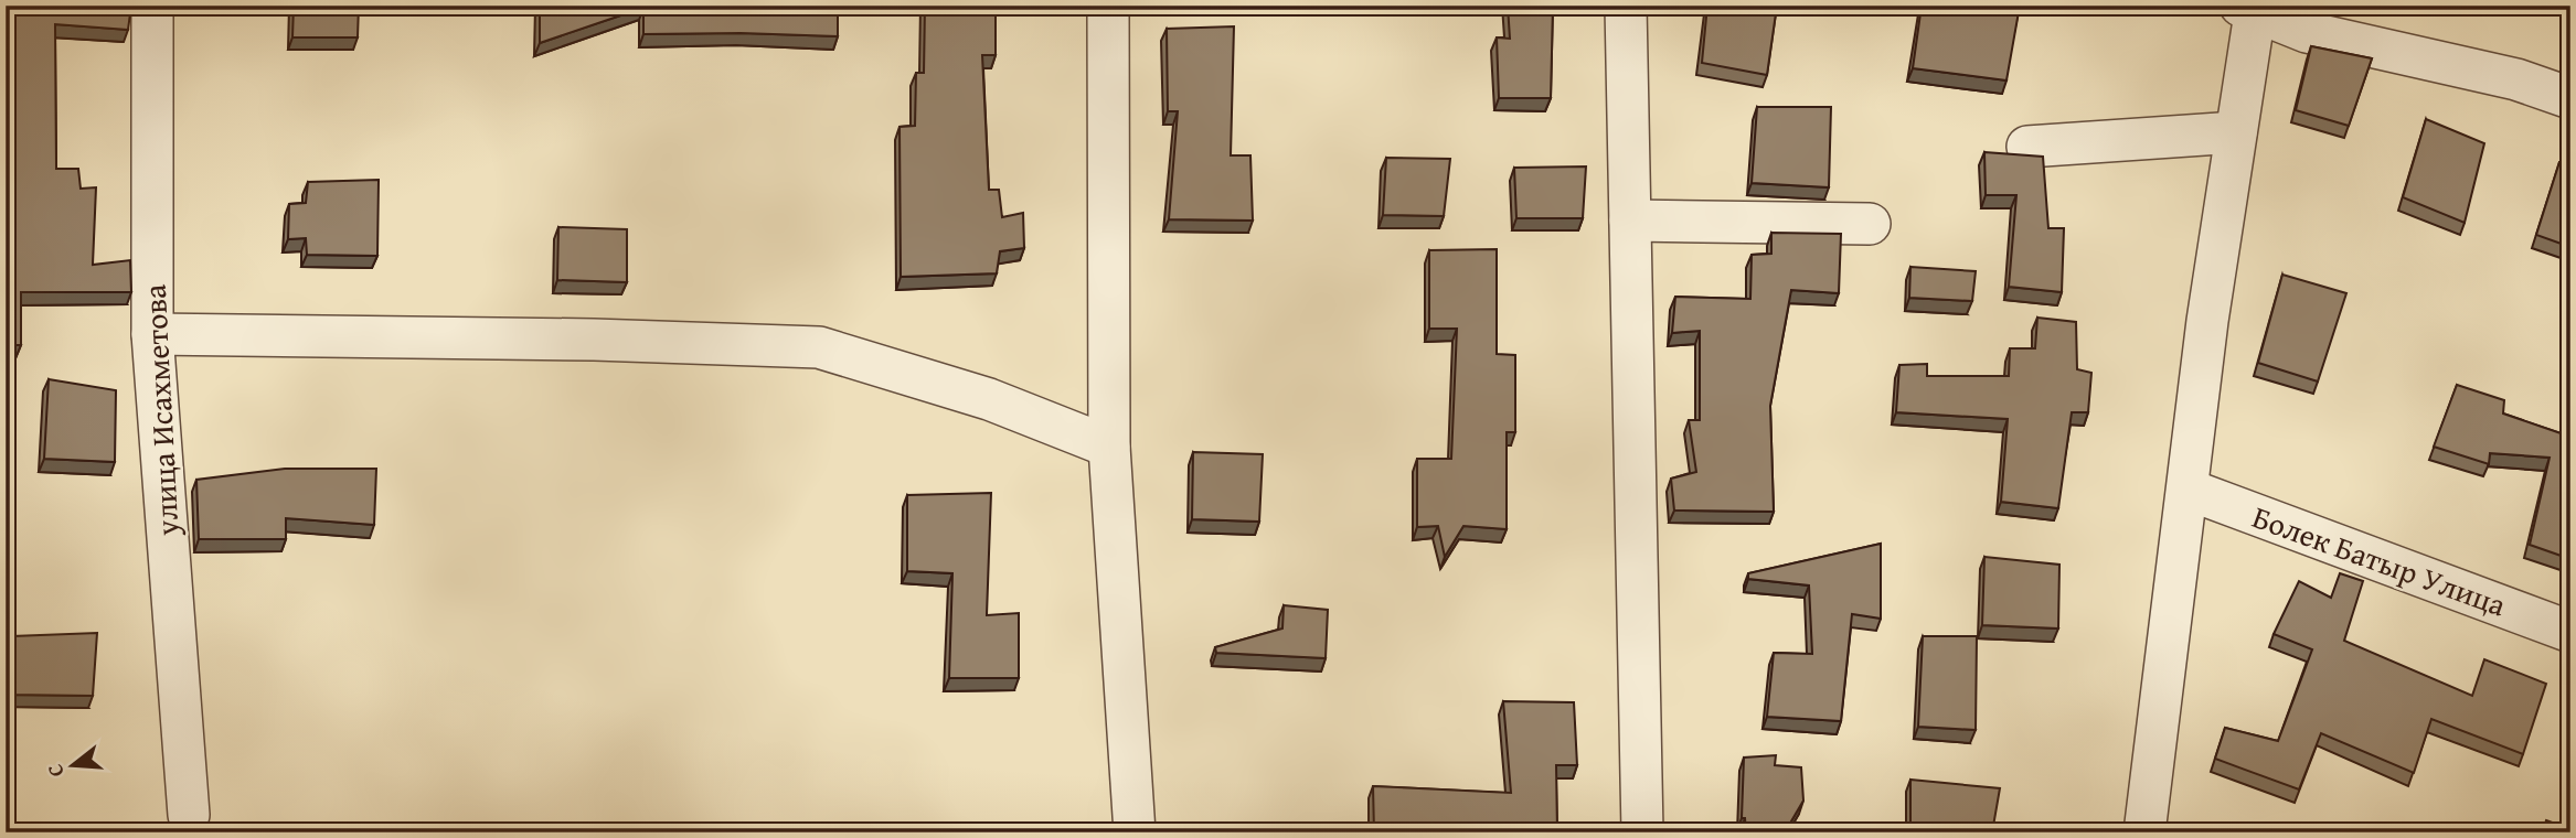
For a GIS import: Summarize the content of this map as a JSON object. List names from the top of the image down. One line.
{"streets":{"street":["улица Исахметова","Болек Батыр Улица"]},"north":"left"}
